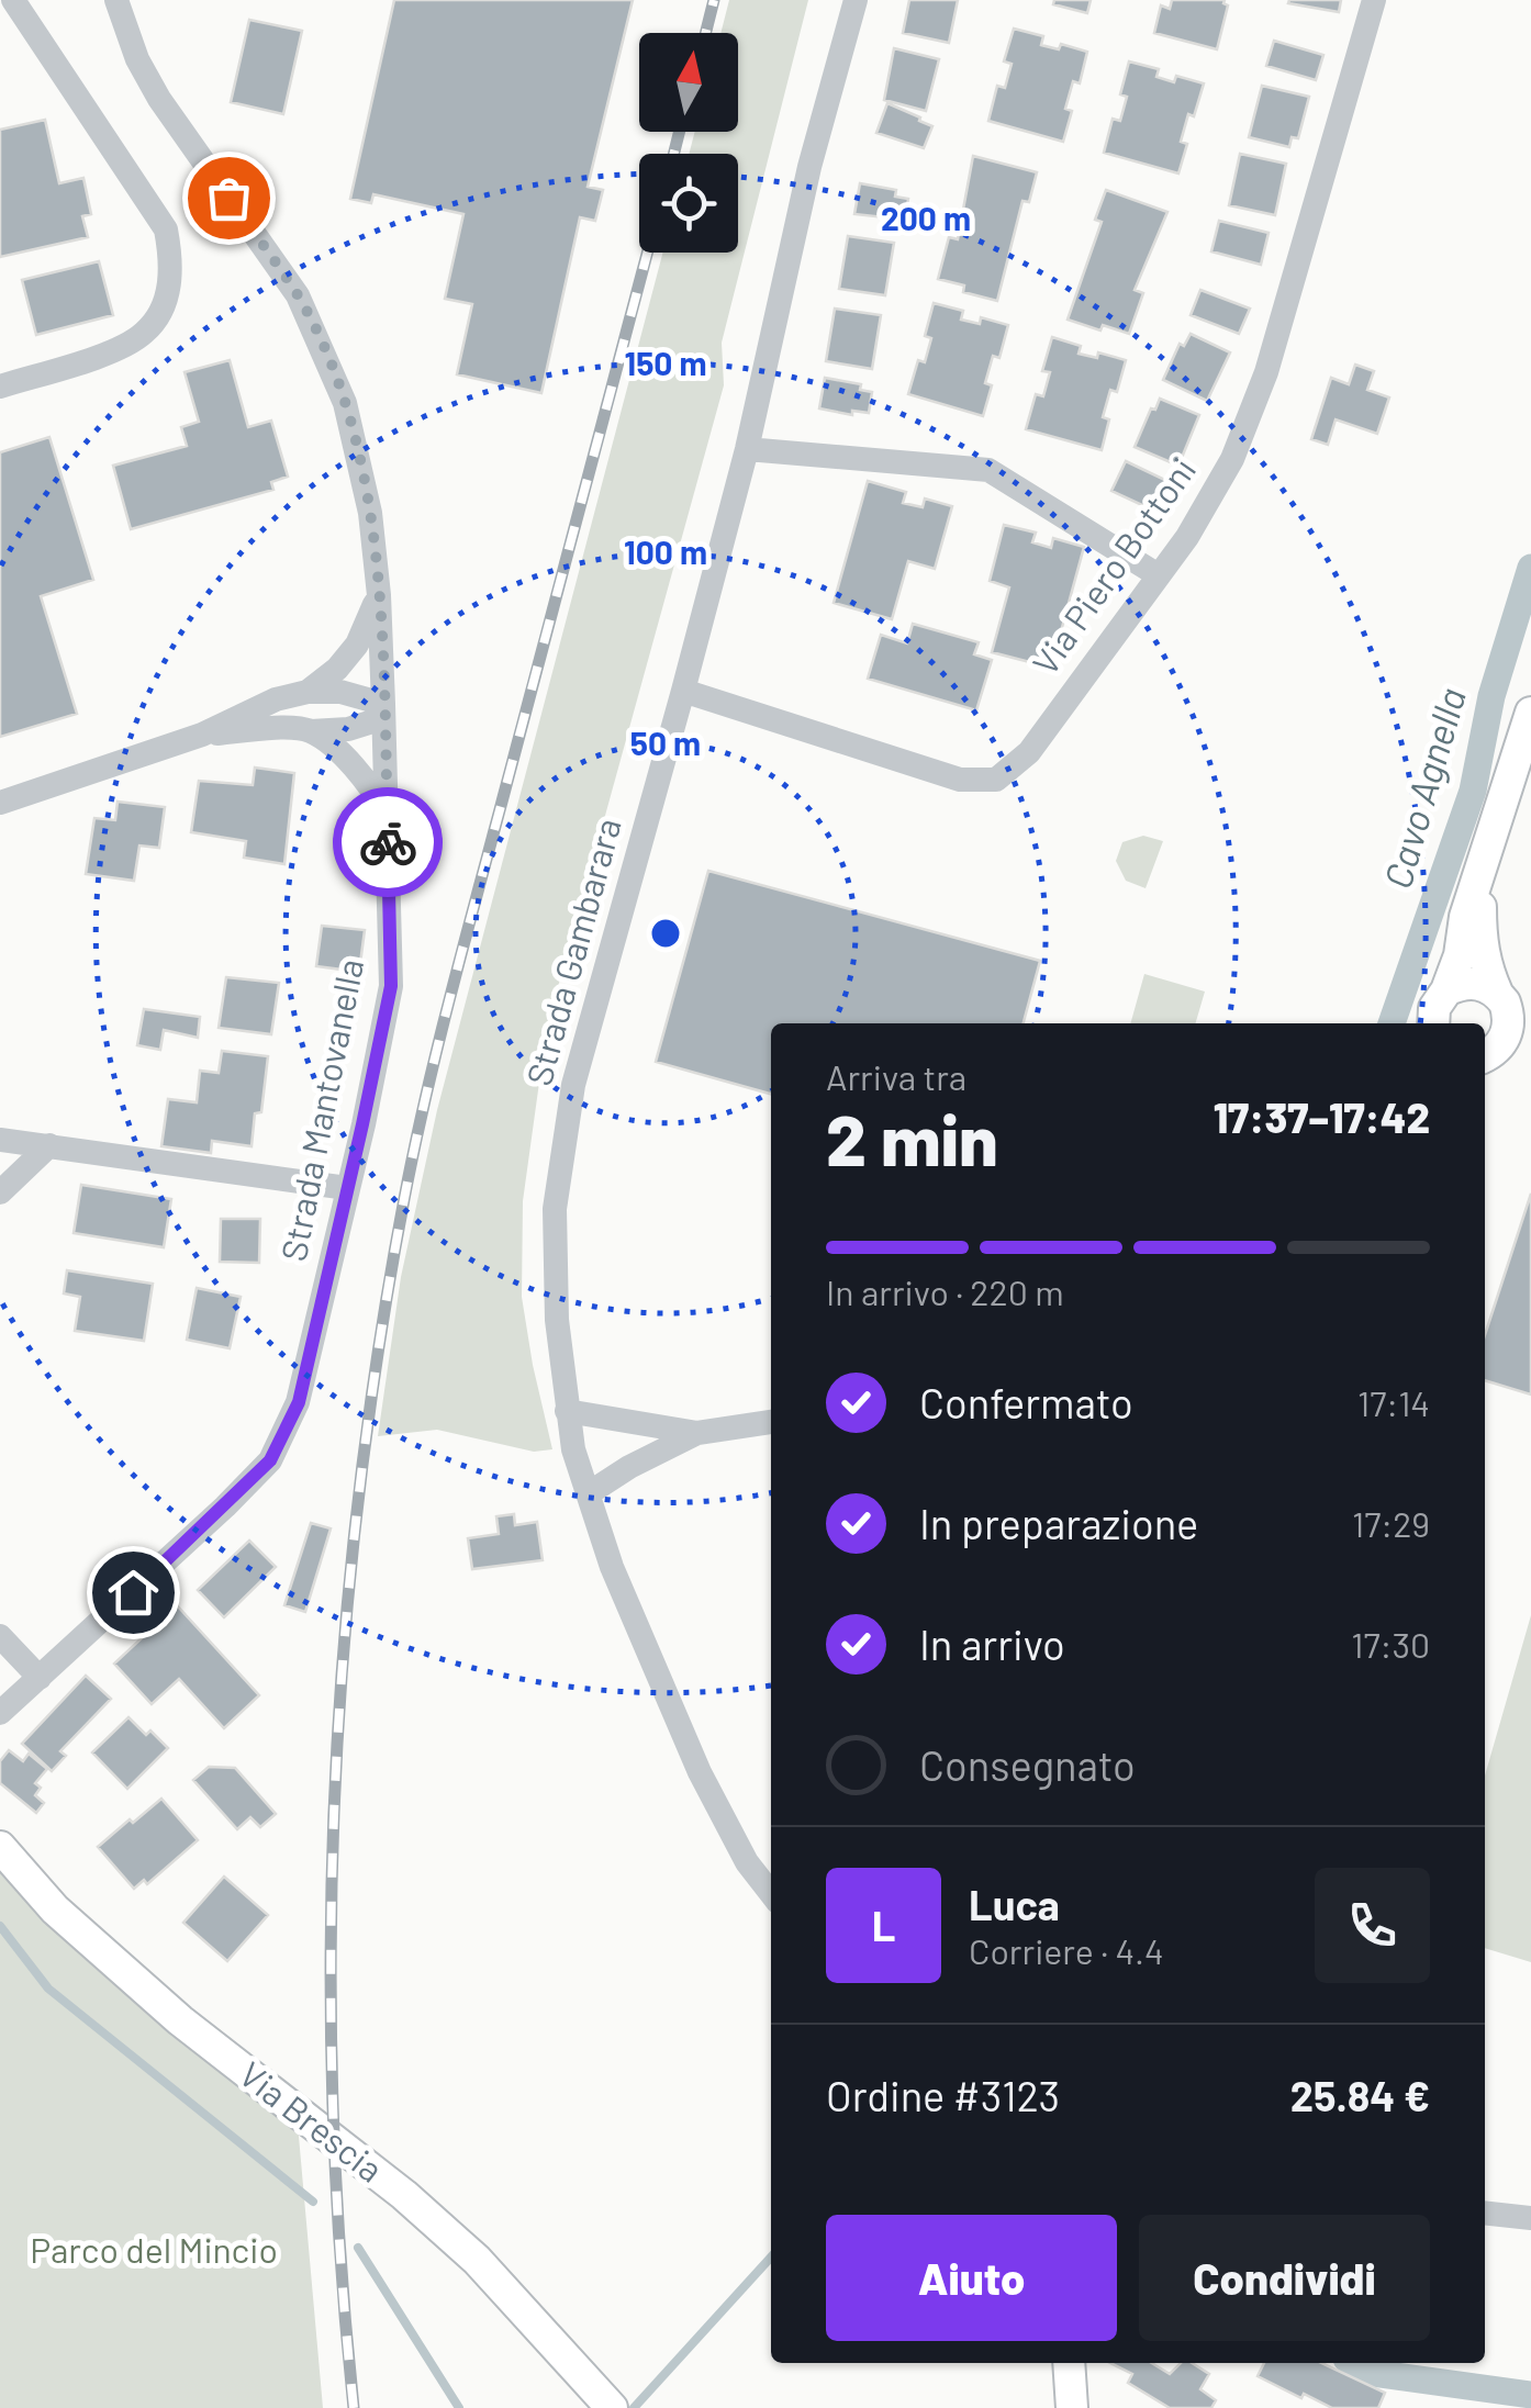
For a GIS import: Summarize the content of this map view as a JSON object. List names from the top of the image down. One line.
{"streets":{"main road":["Via Brescia"],"street":["Via Piero Bottoni","Strada Gambarara","Strada Mantovanella"]},"crossings":[["Via Piero Bottoni","Strada Gambarara"]],"water":["Cavo Agnella"],"parks":["Parco del Mincio"],"north":"top","page":{"heading":["2 min","Arriva tra","17:37–17:42"],"panel":["Luca","Corriere · 4.4","Ordine #3123","25.84 €"],"bar":"In arrivo · 220 m","list":[["Confermato","17:14"],["In preparazione","17:29"],["In arrivo","17:30"],"Consegnato"],"round":"L","buttons":["Aiuto","Condividi"]},"rings":["200 m","150 m","100 m","50 m"]}
